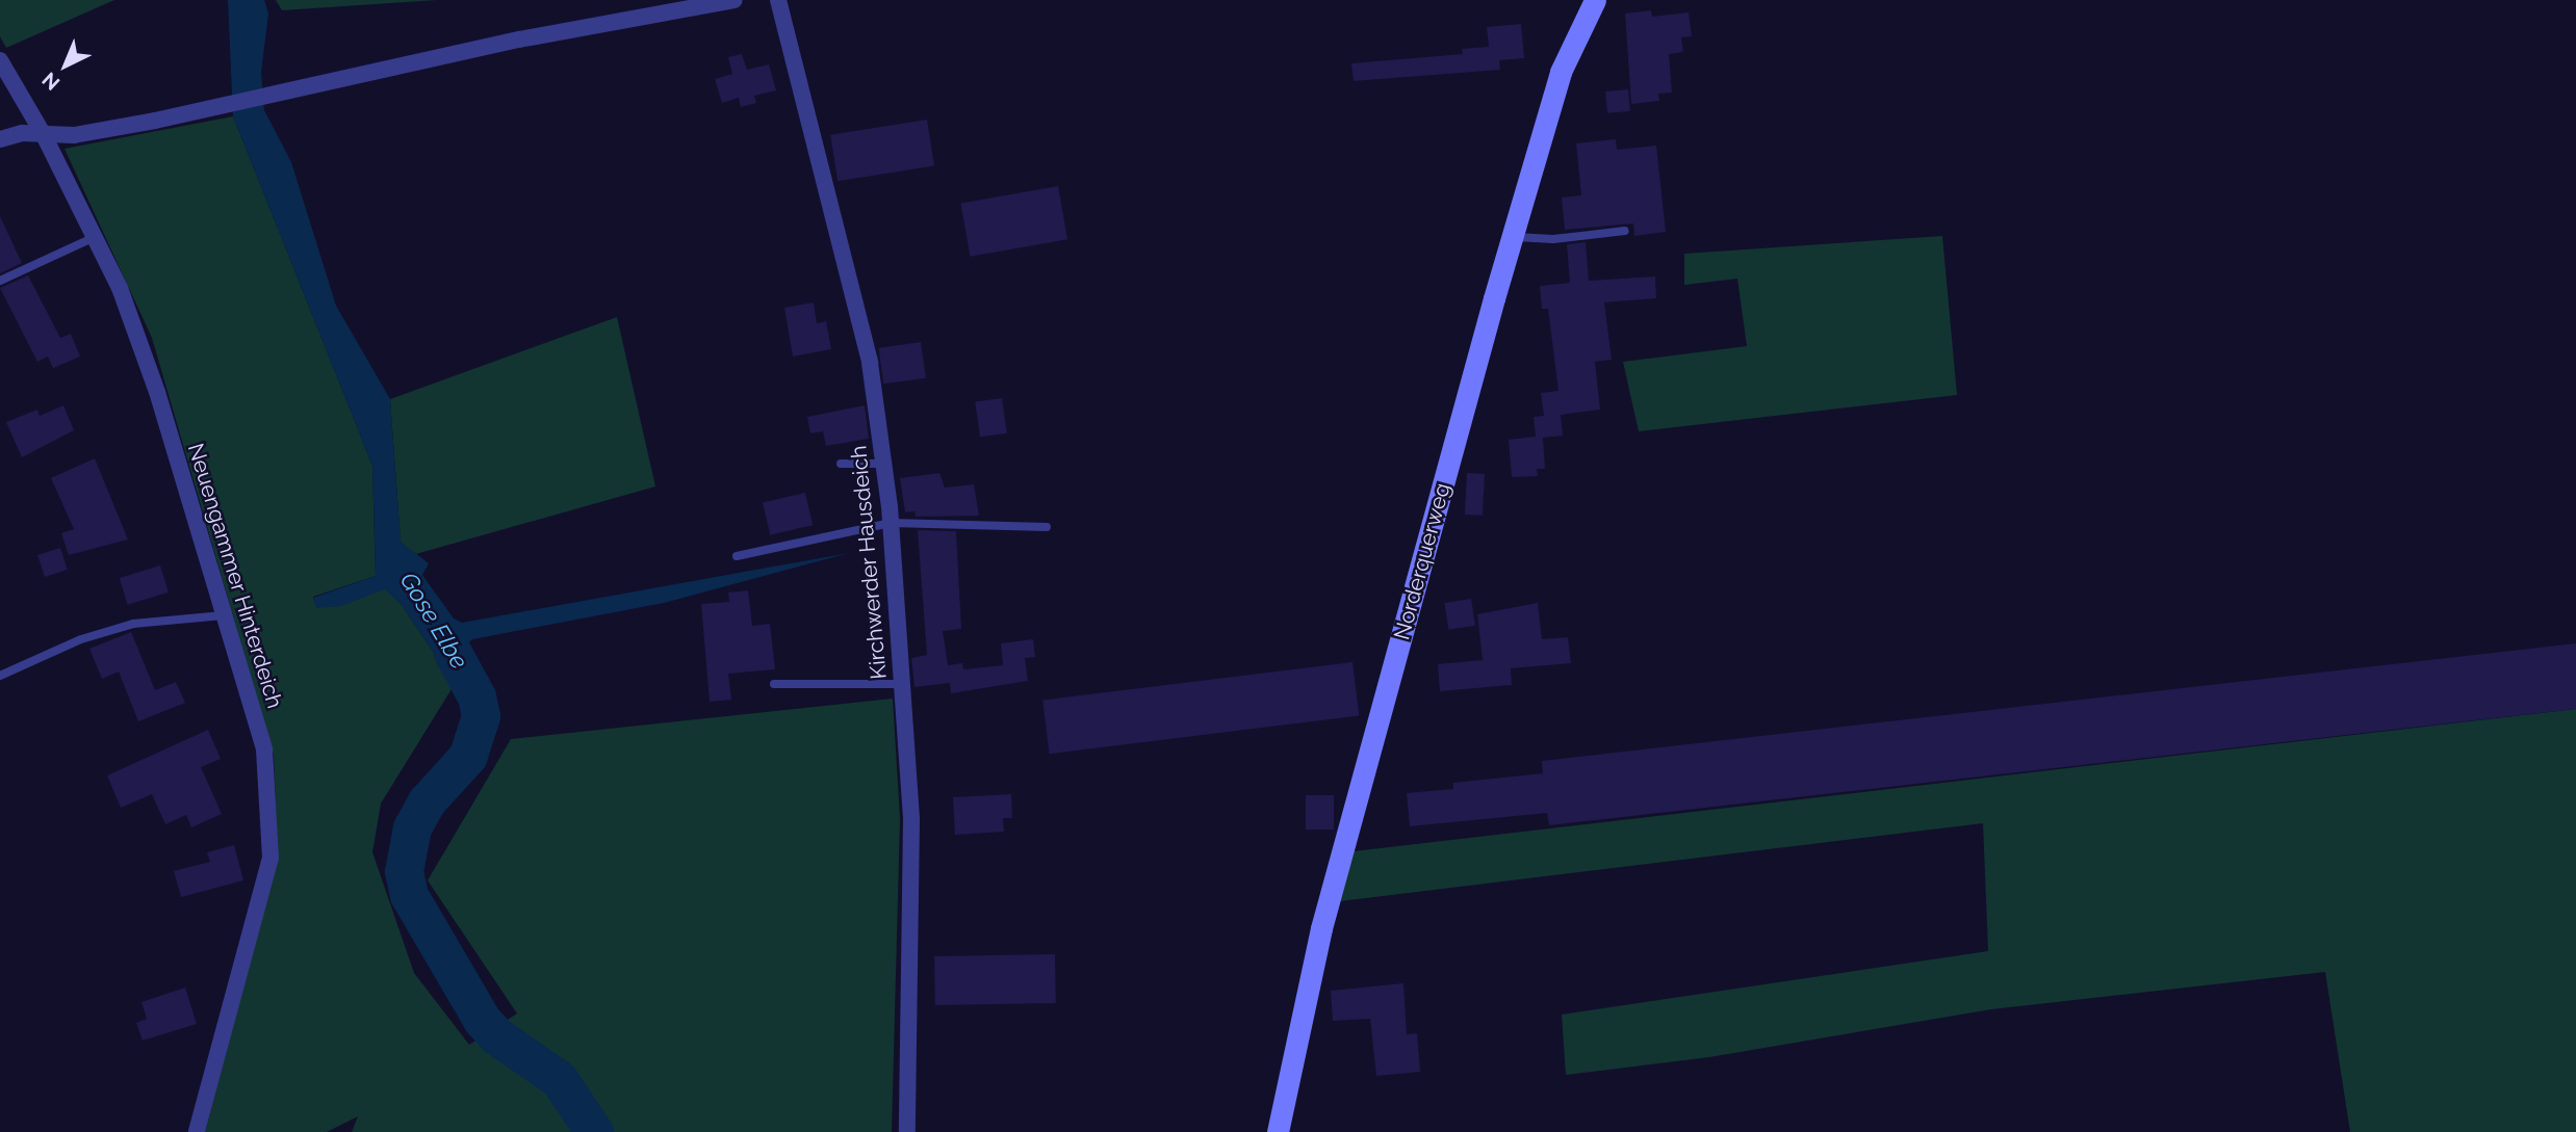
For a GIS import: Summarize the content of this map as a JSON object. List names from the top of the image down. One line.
{"streets":{"street":["Norderquerweg","Kirchwerder Hausdeich","Neuengammer Hinterdeich"]},"water":["Gose Elbe"],"north":"bottom left"}
